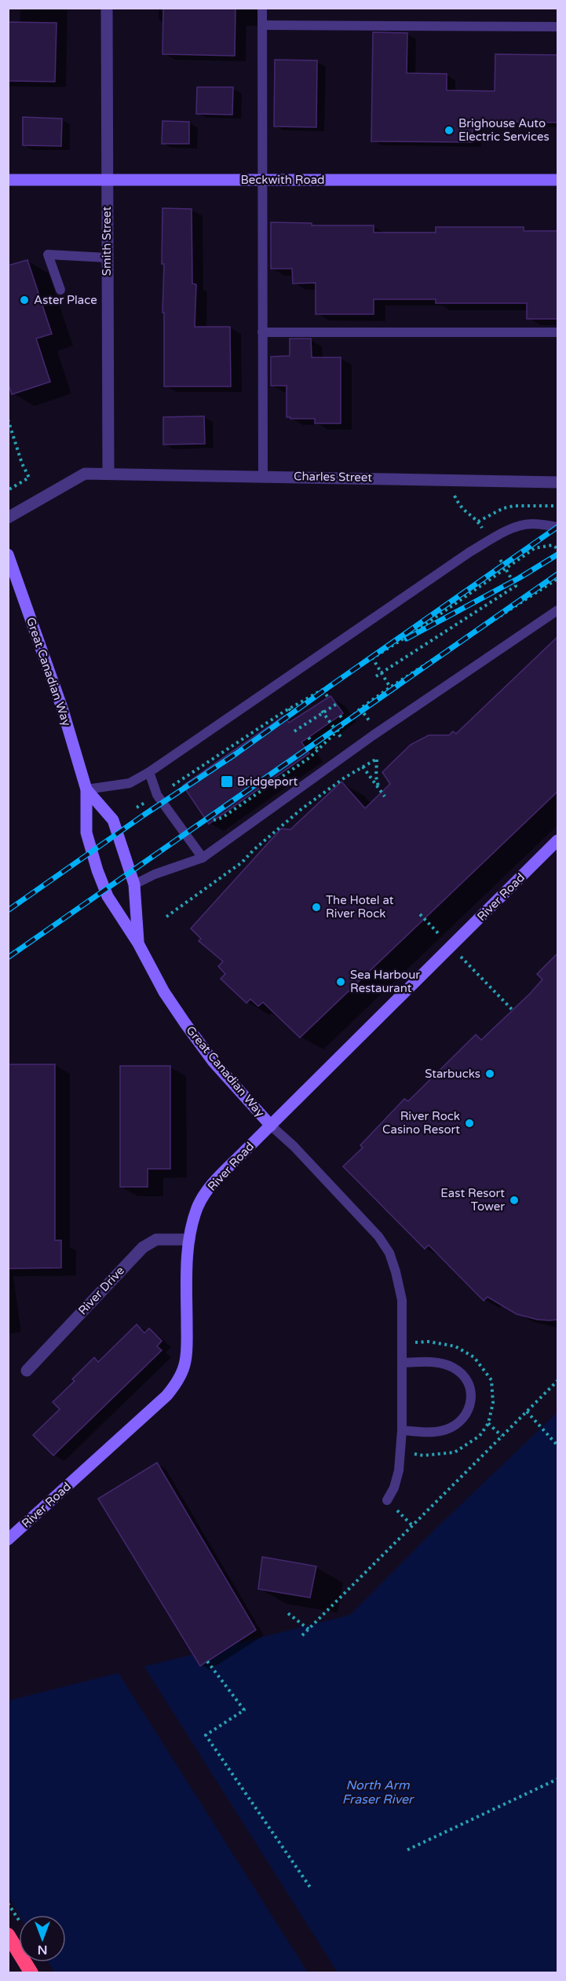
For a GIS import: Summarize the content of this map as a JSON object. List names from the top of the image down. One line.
{"streets":{"street":["Beckwith Road","Smith Street","Charles Street","Great Canadian Way","River Road","River Drive"]},"crossings":[["Beckwith Road","Smith Street"],["Smith Street","Charles Street"],["Great Canadian Way","River Road"],["River Road","River Drive"]],"water":["North Arm Fraser River"],"places":{"other":["Brighouse Auto Electric Services","Aster Place","The Hotel at River Rock","Sea Harbour Restaurant","Starbucks","River Rock Casino Resort","East Resort Tower"],"transit":["Bridgeport"]},"north":"bottom"}
